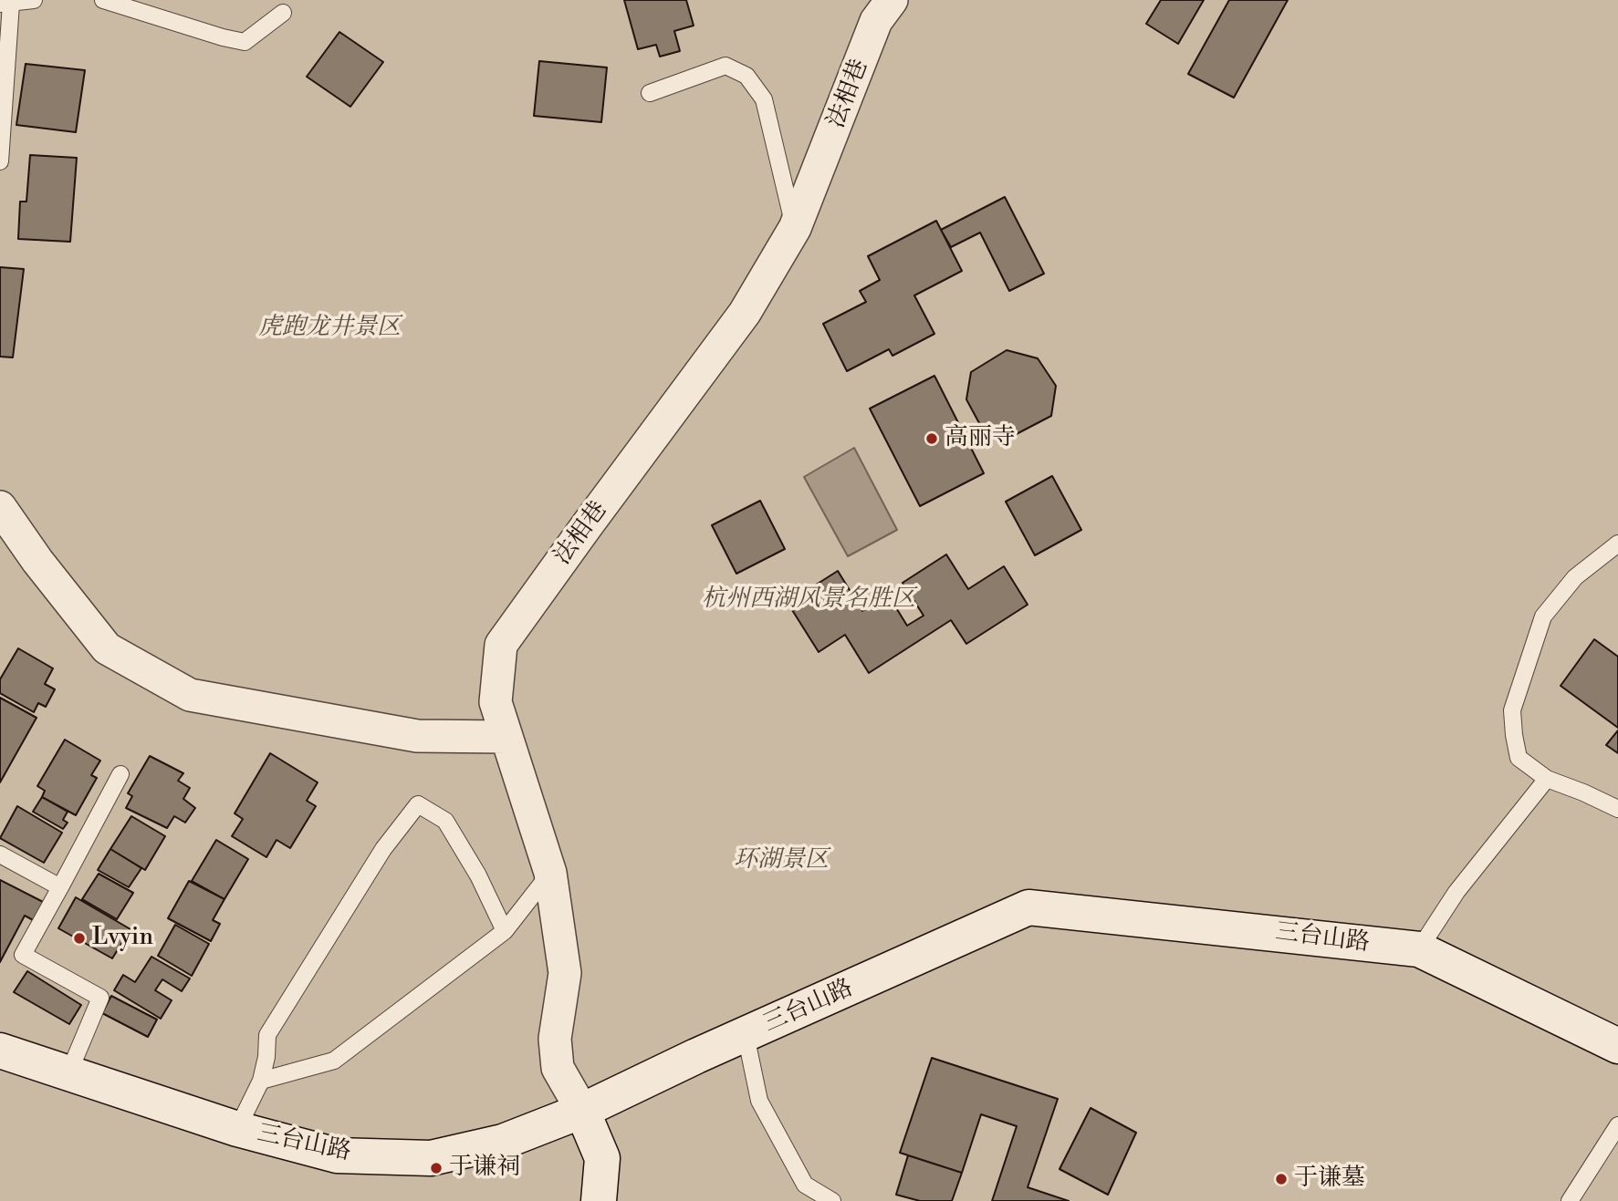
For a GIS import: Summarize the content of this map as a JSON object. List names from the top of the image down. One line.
{"streets":{"street":["法相巷","三台山路"]},"crossings":[["法相巷","三台山路"]],"parks":["虎跑龙井景区","杭州西湖风景名胜区","环湖景区"],"places":["高丽寺","Lvyin","于谦祠","于谦墓"]}
